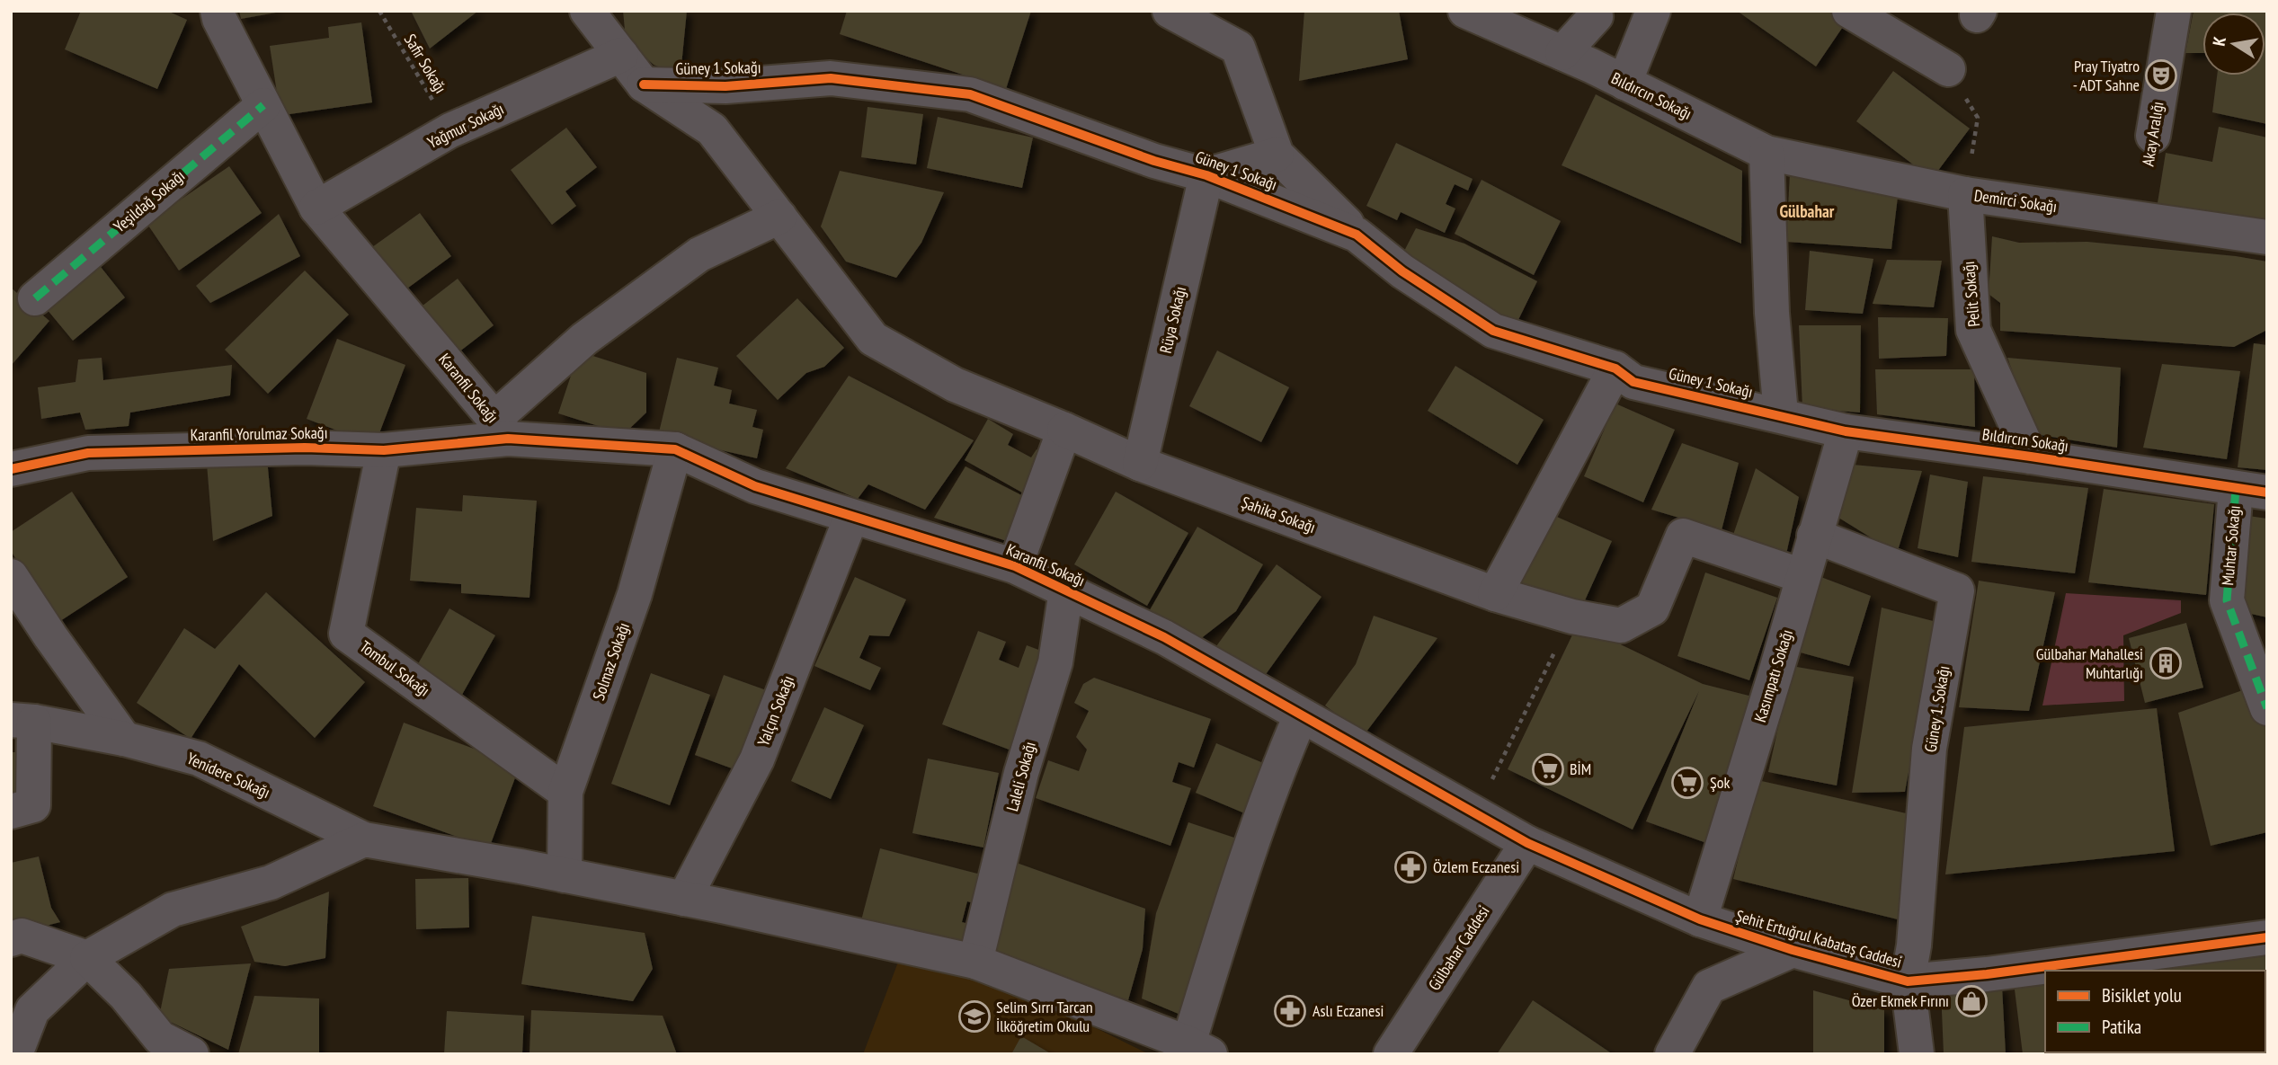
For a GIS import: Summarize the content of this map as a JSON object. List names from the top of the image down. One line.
{"streets":{"street":["Güney 1 Sokağı","Bıldırcın Sokağı","Yağmur Sokağı","Akay Aralığı","Yeşildağ Sokağı","Demirci Sokağı","Pelit Sokağı","Rüya Sokağı","Karanfil Sokağı","Karanfil Yorulmaz Sokağı","Şahika Sokağı","Muhtar Sokağı","Solmaz Sokağı","Tombul Sokağı","Kasımpatı Sokağı","Güney 1. Sokağı","Yalçın Sokağı","Yenidere Sokağı","Laleli Sokağı","Şehit Ertuğrul Kabataş Caddesi","Gülbahar Caddesi"],"path":["Safir Sokağı"]},"crossings":[["Safir Sokağı","Yağmur Sokağı"],["Güney 1 Sokağı","Bıldırcın Sokağı"],["Güney 1 Sokağı","Rüya Sokağı"],["Güney 1 Sokağı","Şahika Sokağı"],["Bıldırcın Sokağı","Demirci Sokağı"],["Bıldırcın Sokağı","Pelit Sokağı"],["Bıldırcın Sokağı","Muhtar Sokağı"],["Bıldırcın Sokağı","Kasımpatı Sokağı"],["Yağmur Sokağı","Karanfil Sokağı"],["Yeşildağ Sokağı","Karanfil Sokağı"],["Demirci Sokağı","Pelit Sokağı"],["Rüya Sokağı","Şahika Sokağı"],["Karanfil Sokağı","Karanfil Yorulmaz Sokağı"],["Karanfil Sokağı","Solmaz Sokağı"],["Karanfil Sokağı","Yalçın Sokağı"],["Karanfil Sokağı","Laleli Sokağı"],["Karanfil Sokağı","Şehit Ertuğrul Kabataş Caddesi"],["Karanfil Sokağı","Gülbahar Caddesi"],["Karanfil Yorulmaz Sokağı","Tombul Sokağı"],["Şahika Sokağı","Kasımpatı Sokağı"],["Solmaz Sokağı","Tombul Sokağı"],["Solmaz Sokağı","Yenidere Sokağı"],["Kasımpatı Sokağı","Güney 1. Sokağı"],["Kasımpatı Sokağı","Şehit Ertuğrul Kabataş Caddesi"],["Güney 1. Sokağı","Şehit Ertuğrul Kabataş Caddesi"],["Yalçın Sokağı","Yenidere Sokağı"],["Yenidere Sokağı","Laleli Sokağı"],["Şehit Ertuğrul Kabataş Caddesi","Gülbahar Caddesi"]],"districts":["Gülbahar"],"places":{"theatre":["Pray Tiyatro - ADT Sahne"],"building":["Gülbahar Mahallesi Muhtarlığı"],"supermarket":["BİM","Şok"],"pharmacy":["Özlem Eczanesi","Aslı Eczanesi"],"shop":["Özer Ekmek Fırını"],"school or university":["Selim Sırrı Tarcan İlköğretim Okulu"]},"legend":["Bisiklet yolu","Patika"],"north":"left"}
